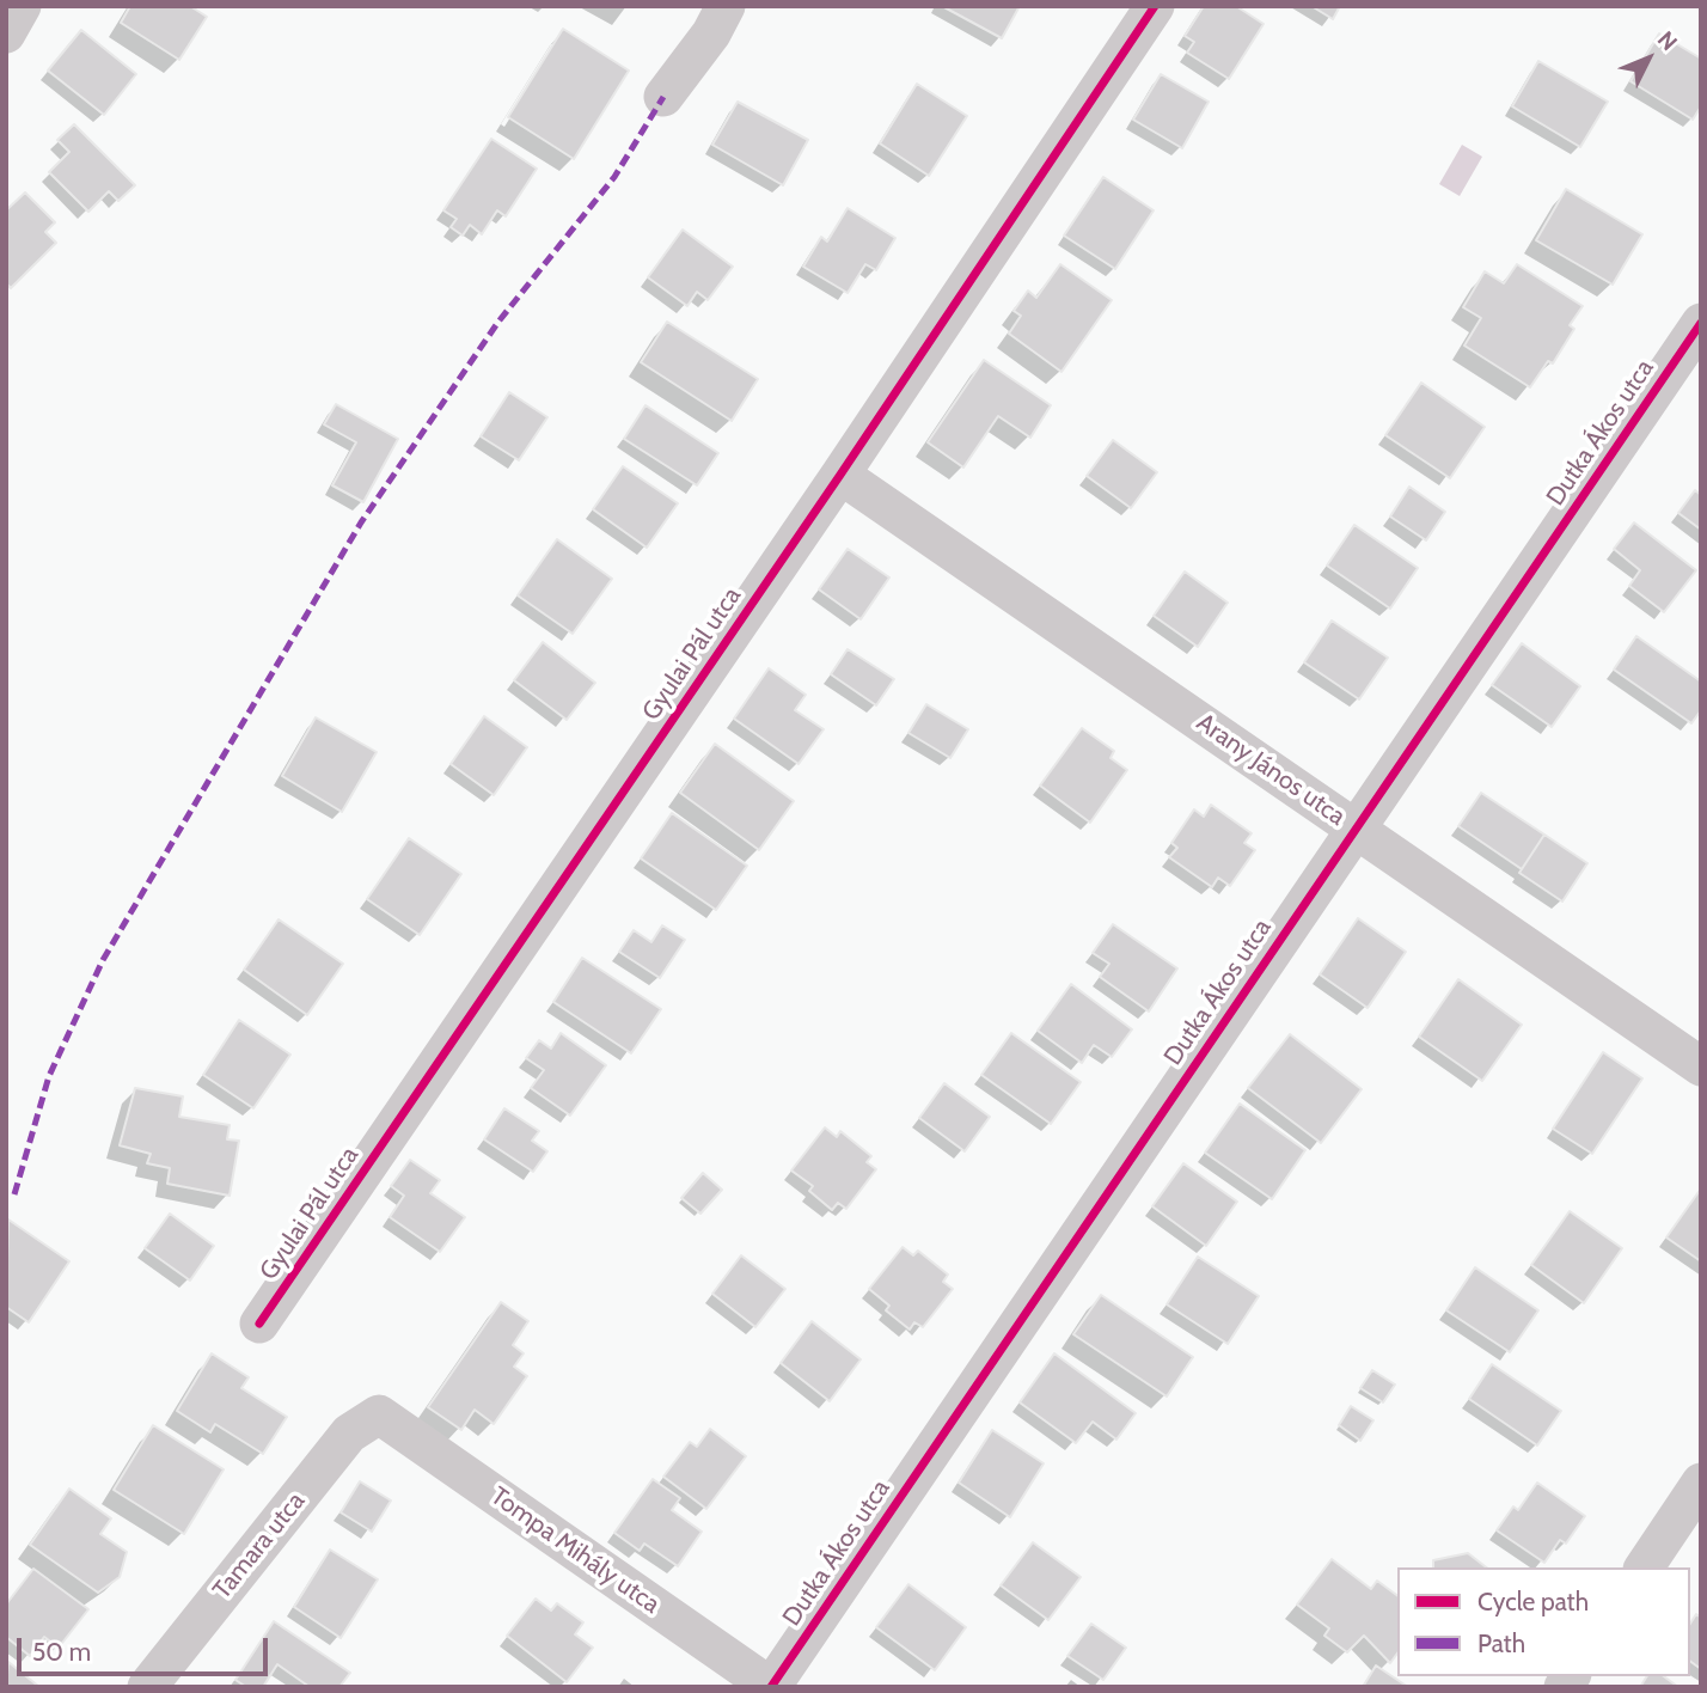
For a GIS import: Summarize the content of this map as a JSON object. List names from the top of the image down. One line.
{"streets":{"street":["Dutka Ákos utca","Gyulai Pál utca","Arany János utca","Tamara utca","Tompa Mihály utca"]},"crossings":[["Dutka Ákos utca","Arany János utca"],["Dutka Ákos utca","Tompa Mihály utca"],["Gyulai Pál utca","Arany János utca"],["Tamara utca","Tompa Mihály utca"]],"legend":["Cycle path","Path"],"scale_bar":"50 m","north":"top right"}
